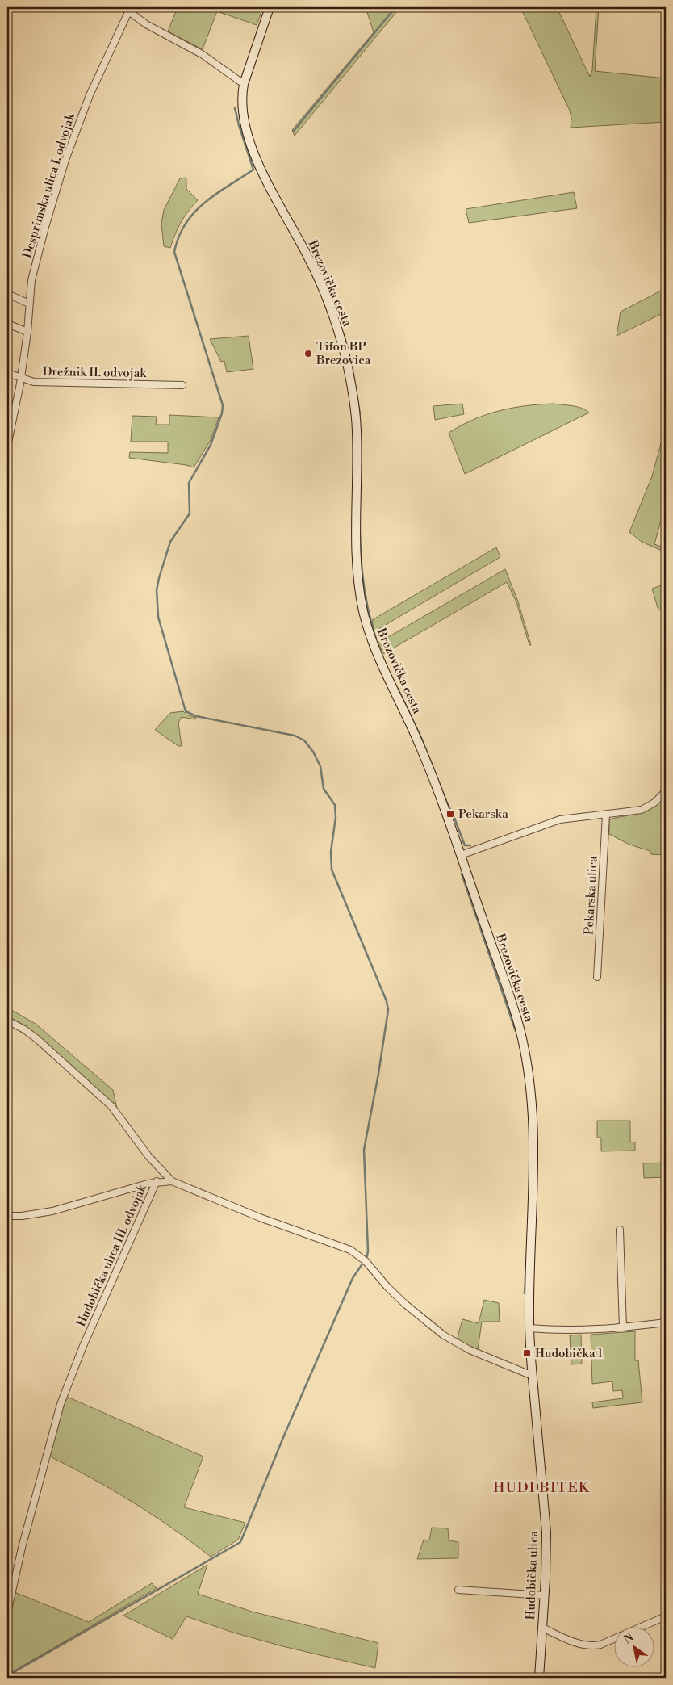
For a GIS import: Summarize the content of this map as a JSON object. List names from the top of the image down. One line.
{"streets":{"main road":["Brezovička cesta","Hudobička ulica"],"street":["Desprimska ulica I. odvojak","Drežnik II. odvojak","Pekarska ulica","Hudobička ulica III. odvojak"]},"crossings":[["Desprimska ulica I. odvojak","Drežnik II. odvojak"],["Brezovička cesta","Hudobička ulica"],["Hudobička ulica III. odvojak","Hudobička ulica"]],"districts":["HUDI BITEK"],"places":{"other":["Tifon BP Brezovica"],"transit":["Pekarska","Hudobička 1"]},"north":"top left"}
